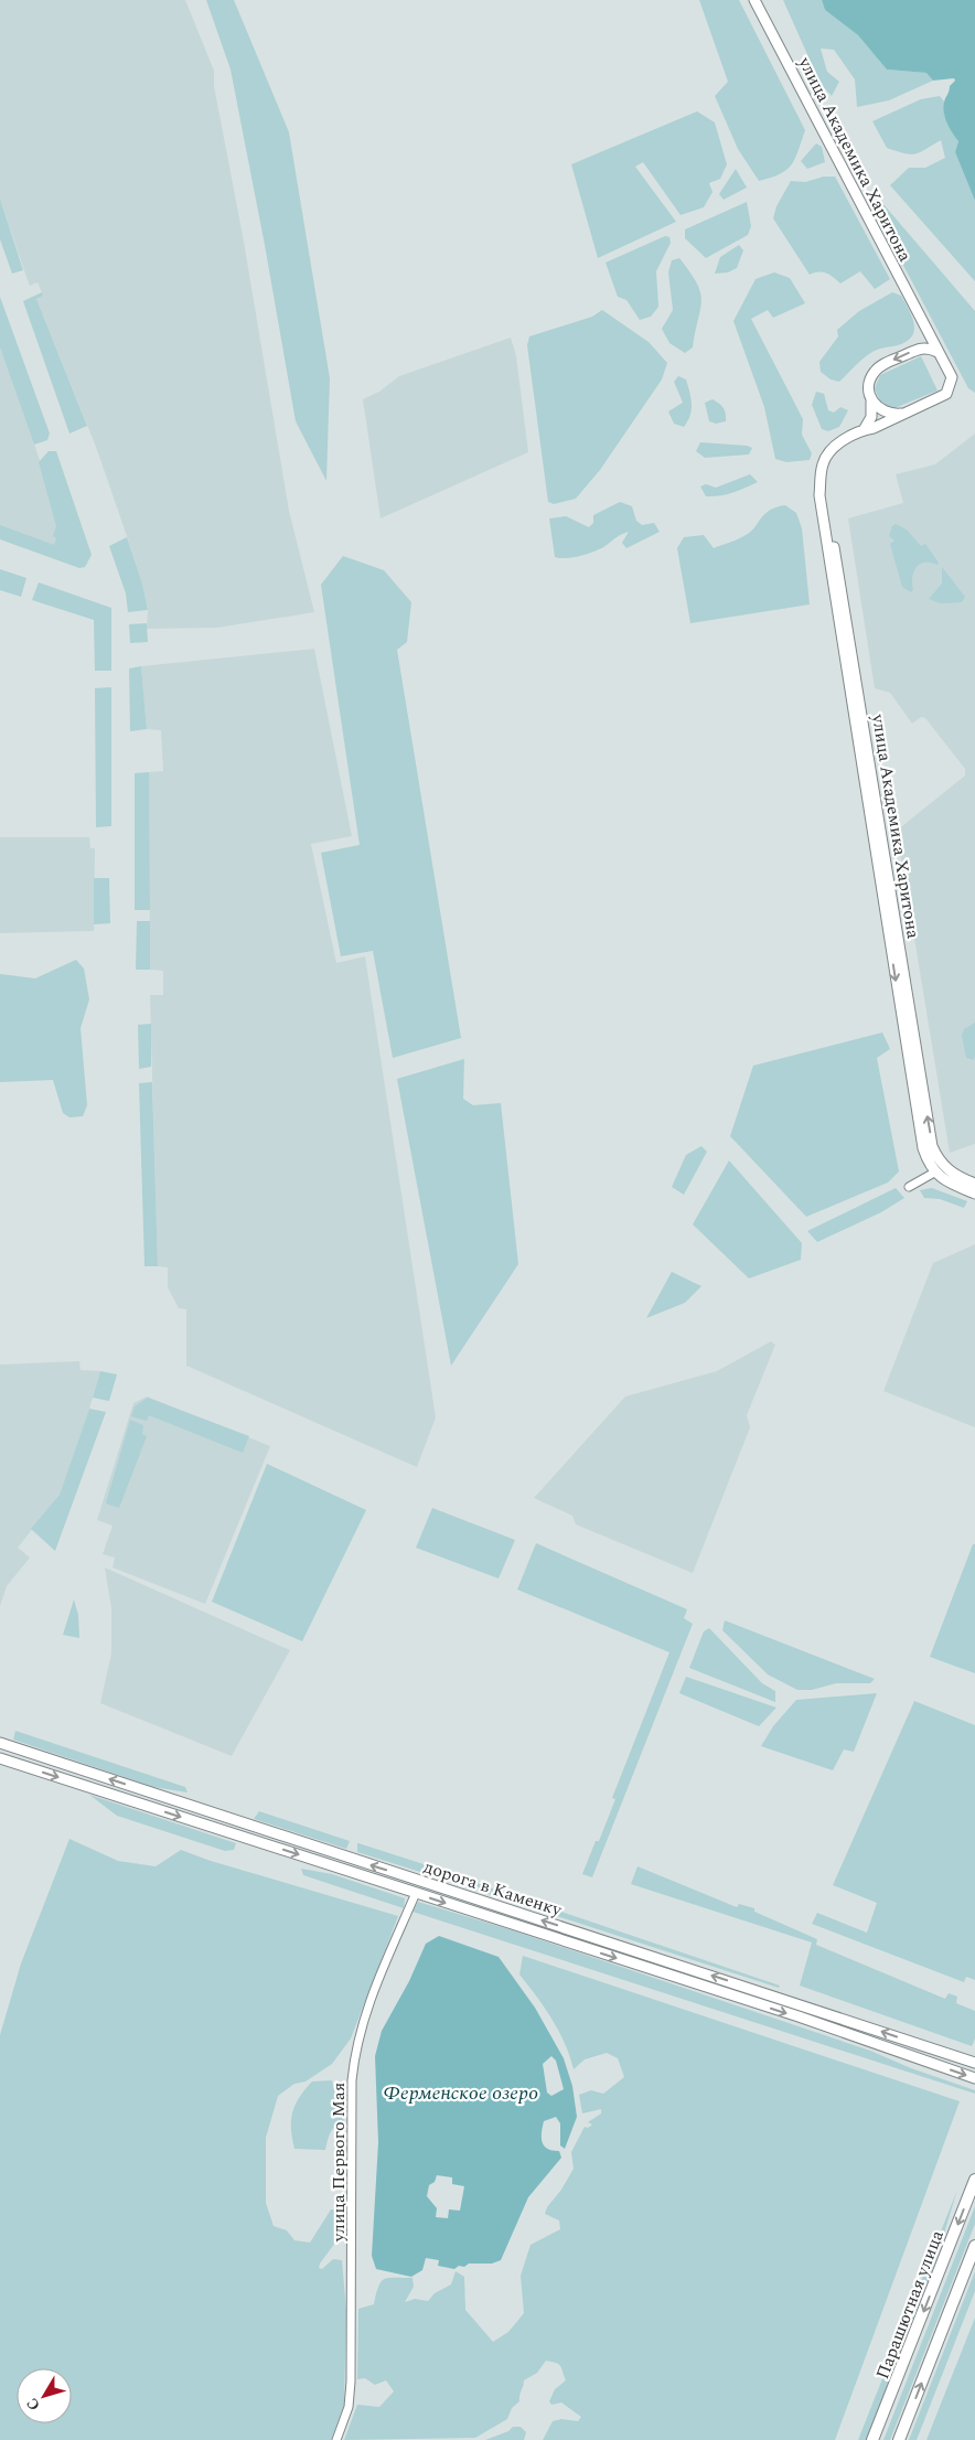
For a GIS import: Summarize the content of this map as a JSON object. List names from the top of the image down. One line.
{"streets":{"main road":["улица Академика Харитона","дорога в Каменку","Парашютная улица"],"street":["улица Первого Мая"]},"crossings":[["дорога в Каменку","улица Первого Мая"]],"water":["Ферменское озеро"],"north":"bottom left"}
